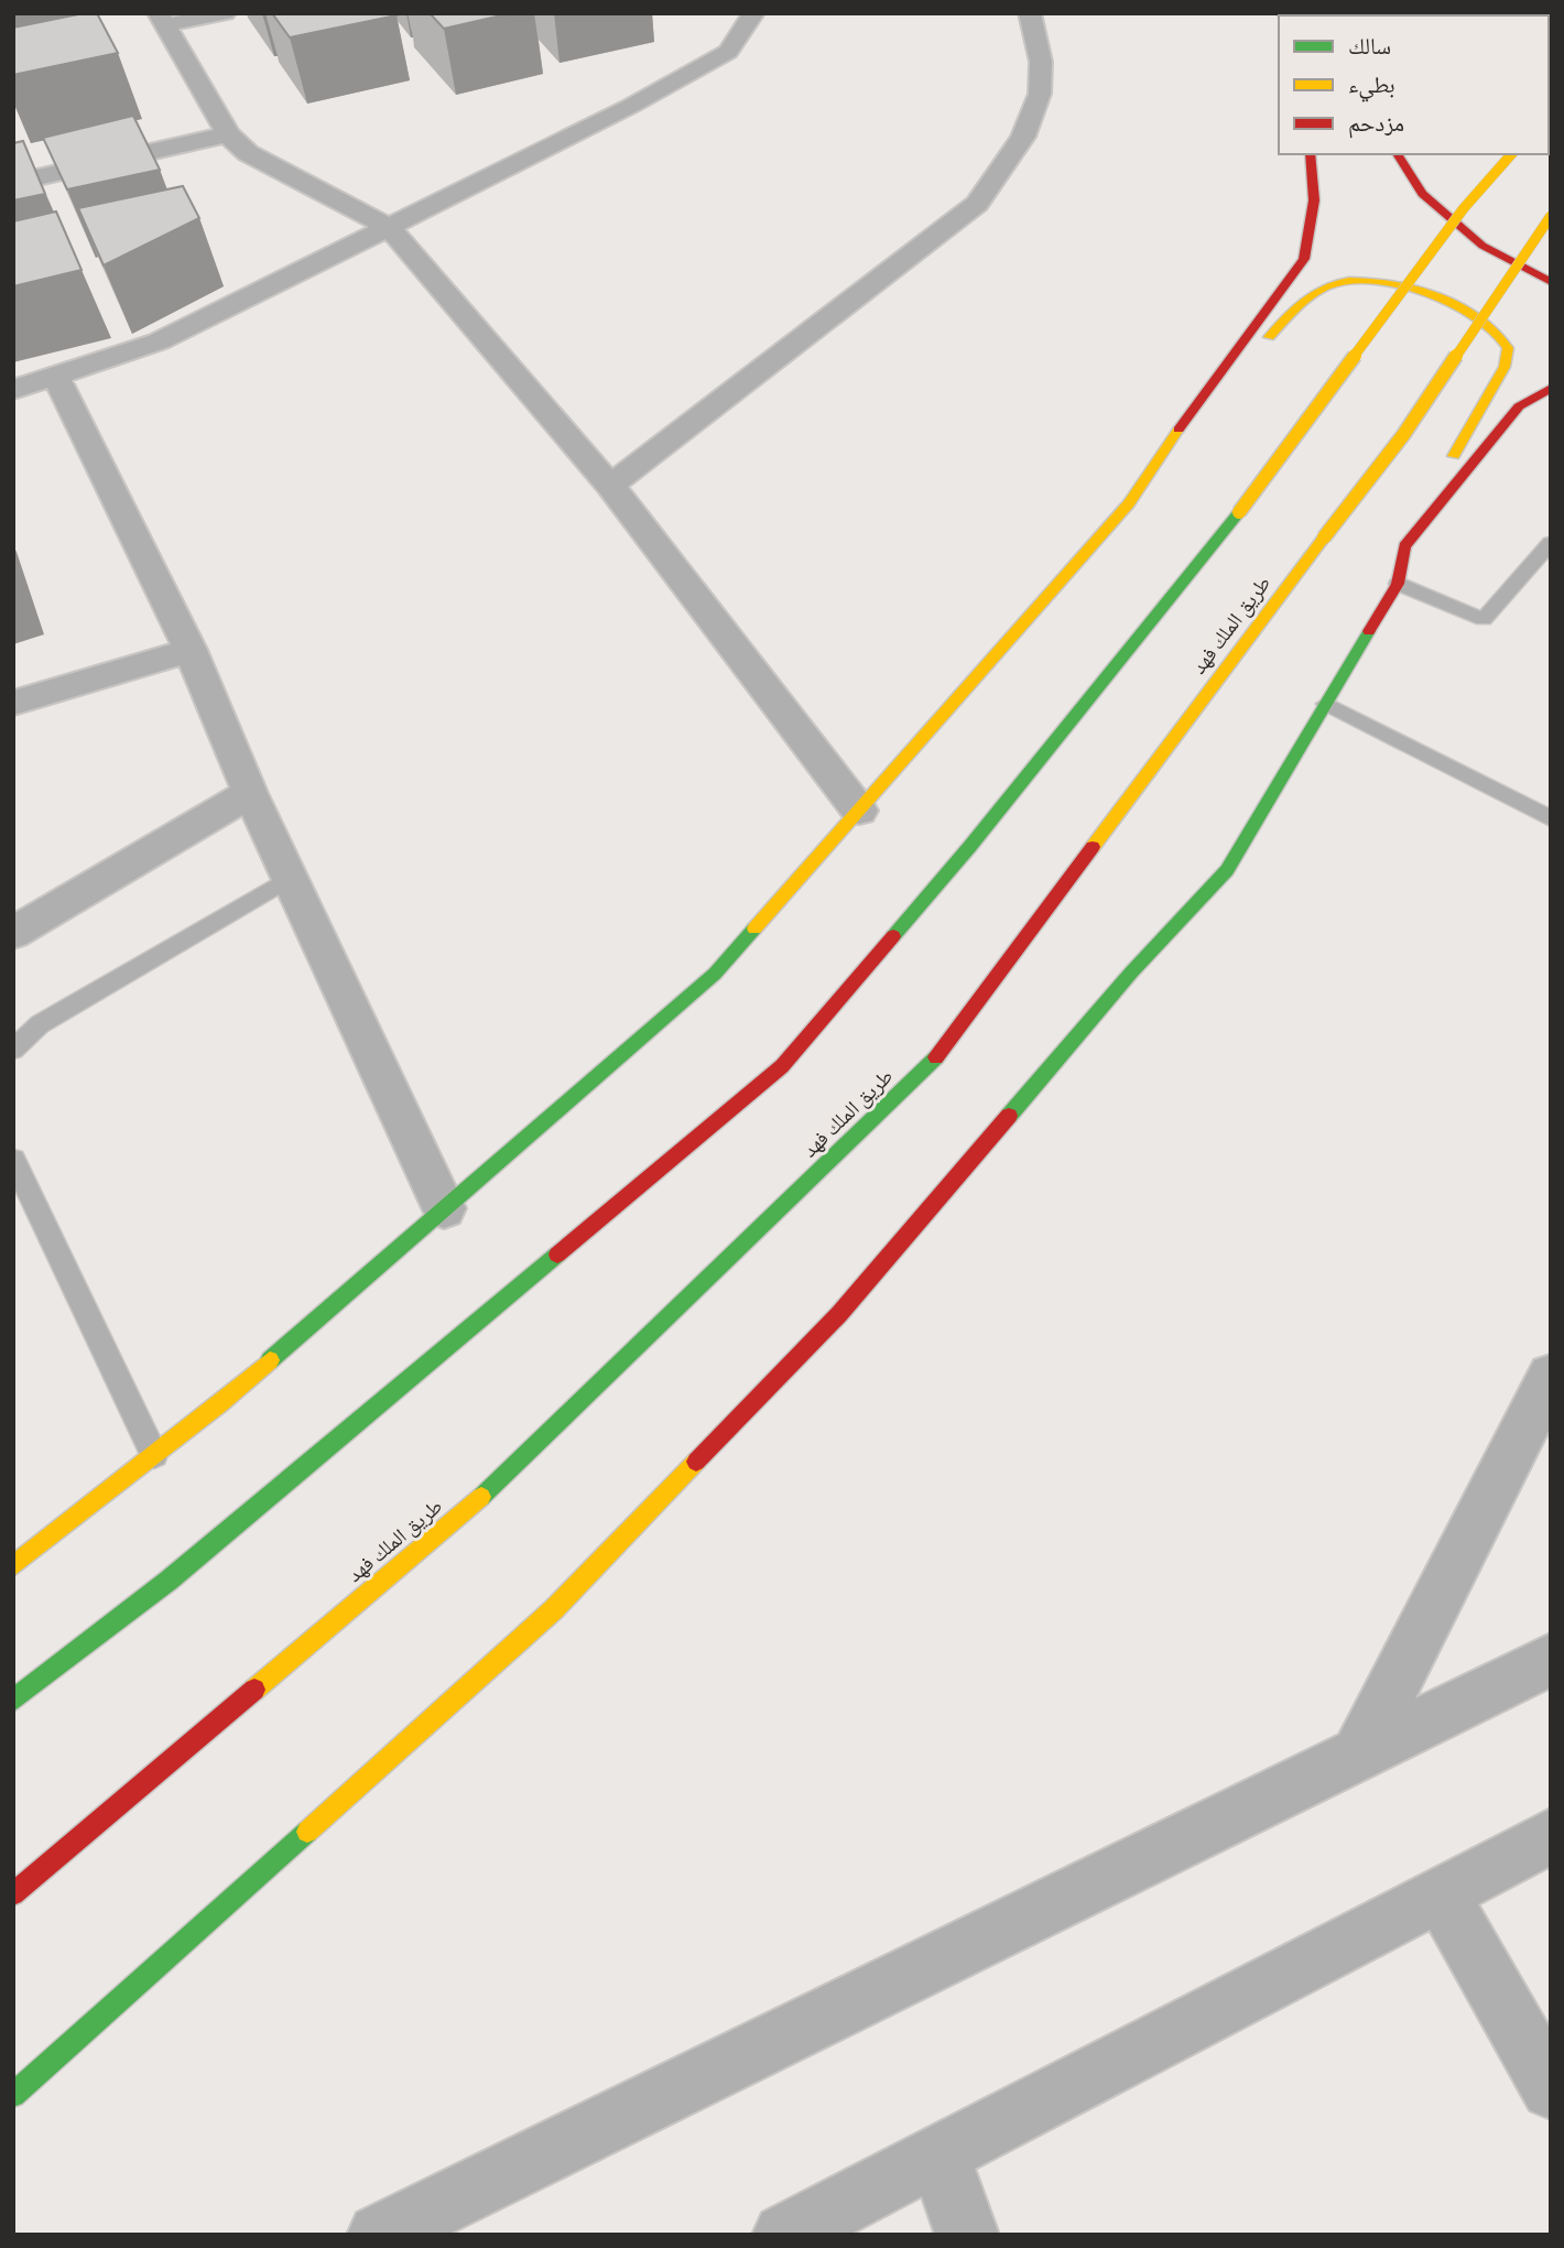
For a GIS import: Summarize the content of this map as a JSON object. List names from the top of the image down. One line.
{"streets":{"main road":["طريق الملك فهد"]},"legend":["سالك","بطيء","مزدحم"]}
